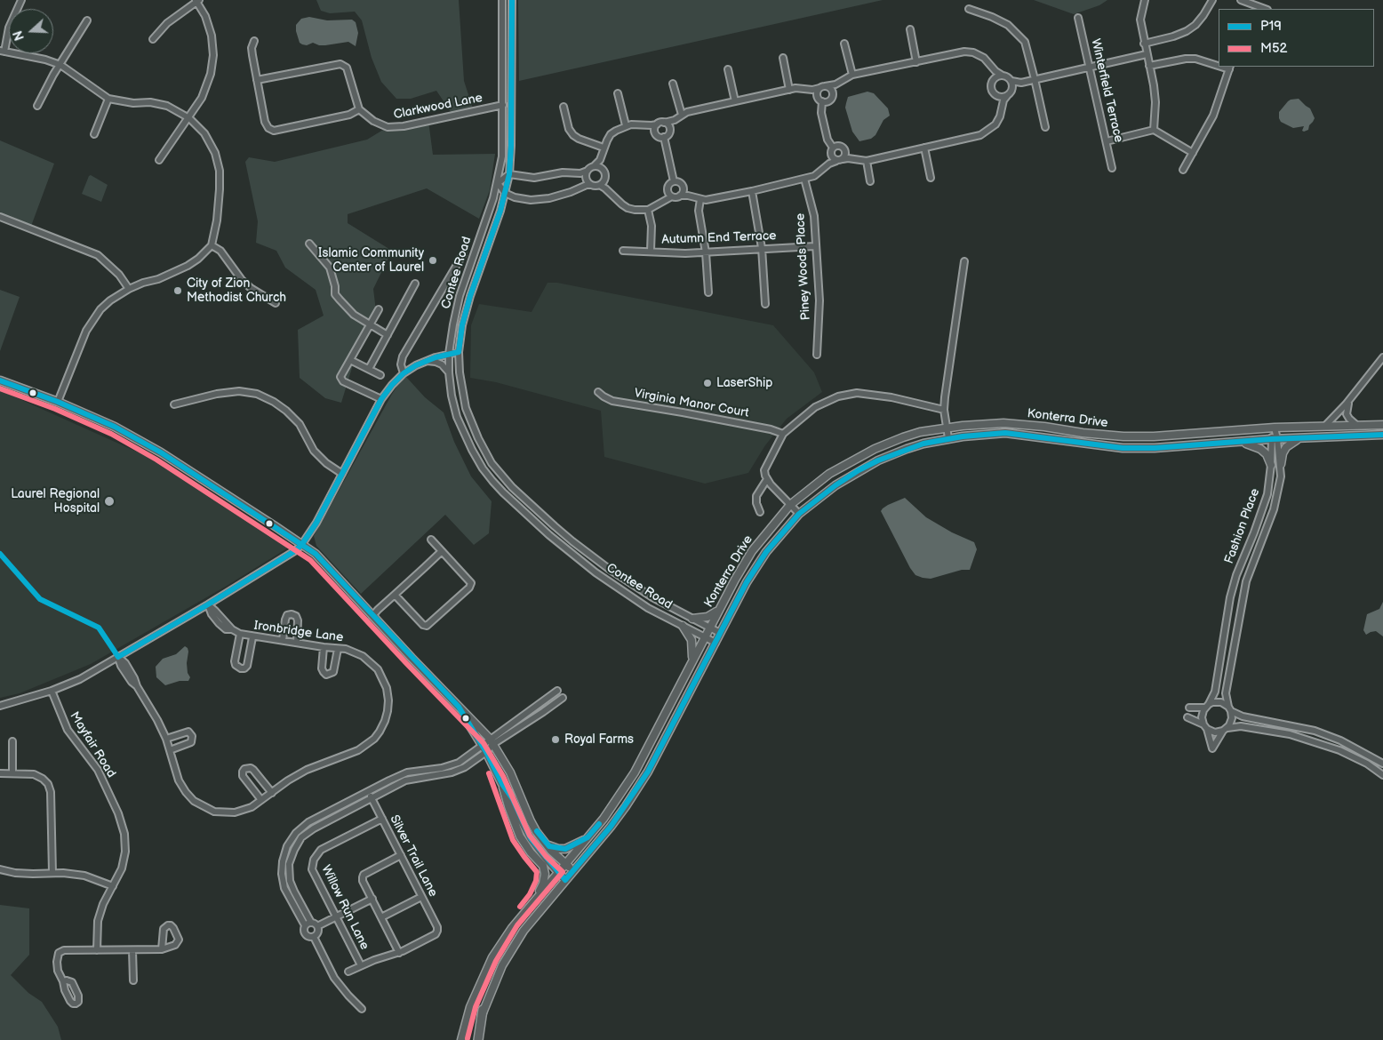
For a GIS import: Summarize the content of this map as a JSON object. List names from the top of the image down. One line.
{"streets":{"main road":["Konterra Drive"],"street":["Winterfield Terrace","Clarkwood Lane","Autumn End Terrace","Piney Woods Place","Contee Road","Virginia Manor Court","Fashion Place","Ironbridge Lane","Mayfair Road","Silver Trail Lane","Willow Run Lane"]},"crossings":[["Clarkwood Lane","Contee Road"],["Autumn End Terrace","Piney Woods Place"],["Contee Road","Konterra Drive"],["Konterra Drive","Fashion Place"],["Silver Trail Lane","Willow Run Lane"]],"places":["Islamic Community Center of Laurel","City of Zion Methodist Church","LaserShip","Laurel Regional Hospital","Royal Farms"],"lines":["transit line P19","transit line M52"],"legend":["P19","M52"],"north":"left"}
